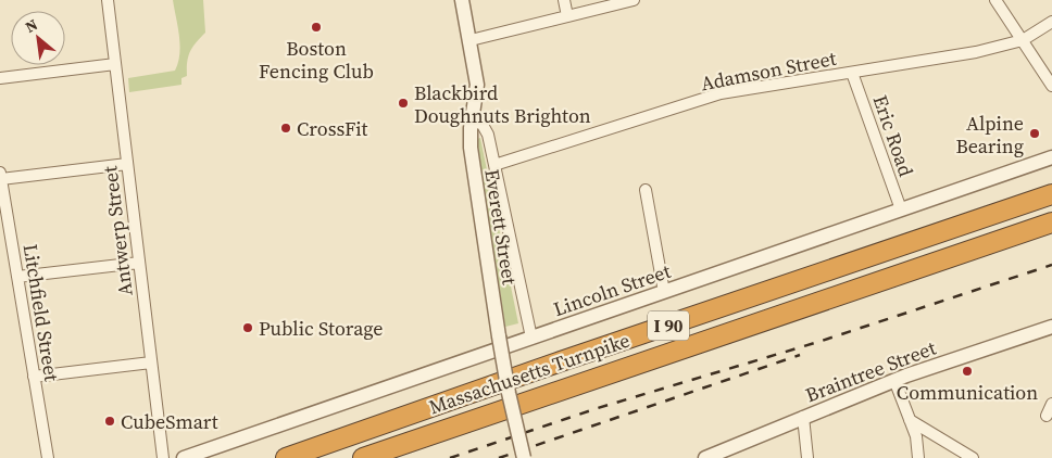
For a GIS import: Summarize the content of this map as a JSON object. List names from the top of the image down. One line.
{"streets":{"highway":["I 90","Massachusetts Turnpike"],"street":["Adamson Street","Eric Road","Everett Street","Antwerp Street","Lincoln Street","Litchfield Street","Braintree Street"]},"crossings":[["Adamson Street","Eric Road"],["Eric Road","Lincoln Street"]],"places":["Boston Fencing Club","Blackbird Doughnuts Brighton","CrossFit","Alpine Bearing","Public Storage","Communication","CubeSmart"],"north":"top left"}
